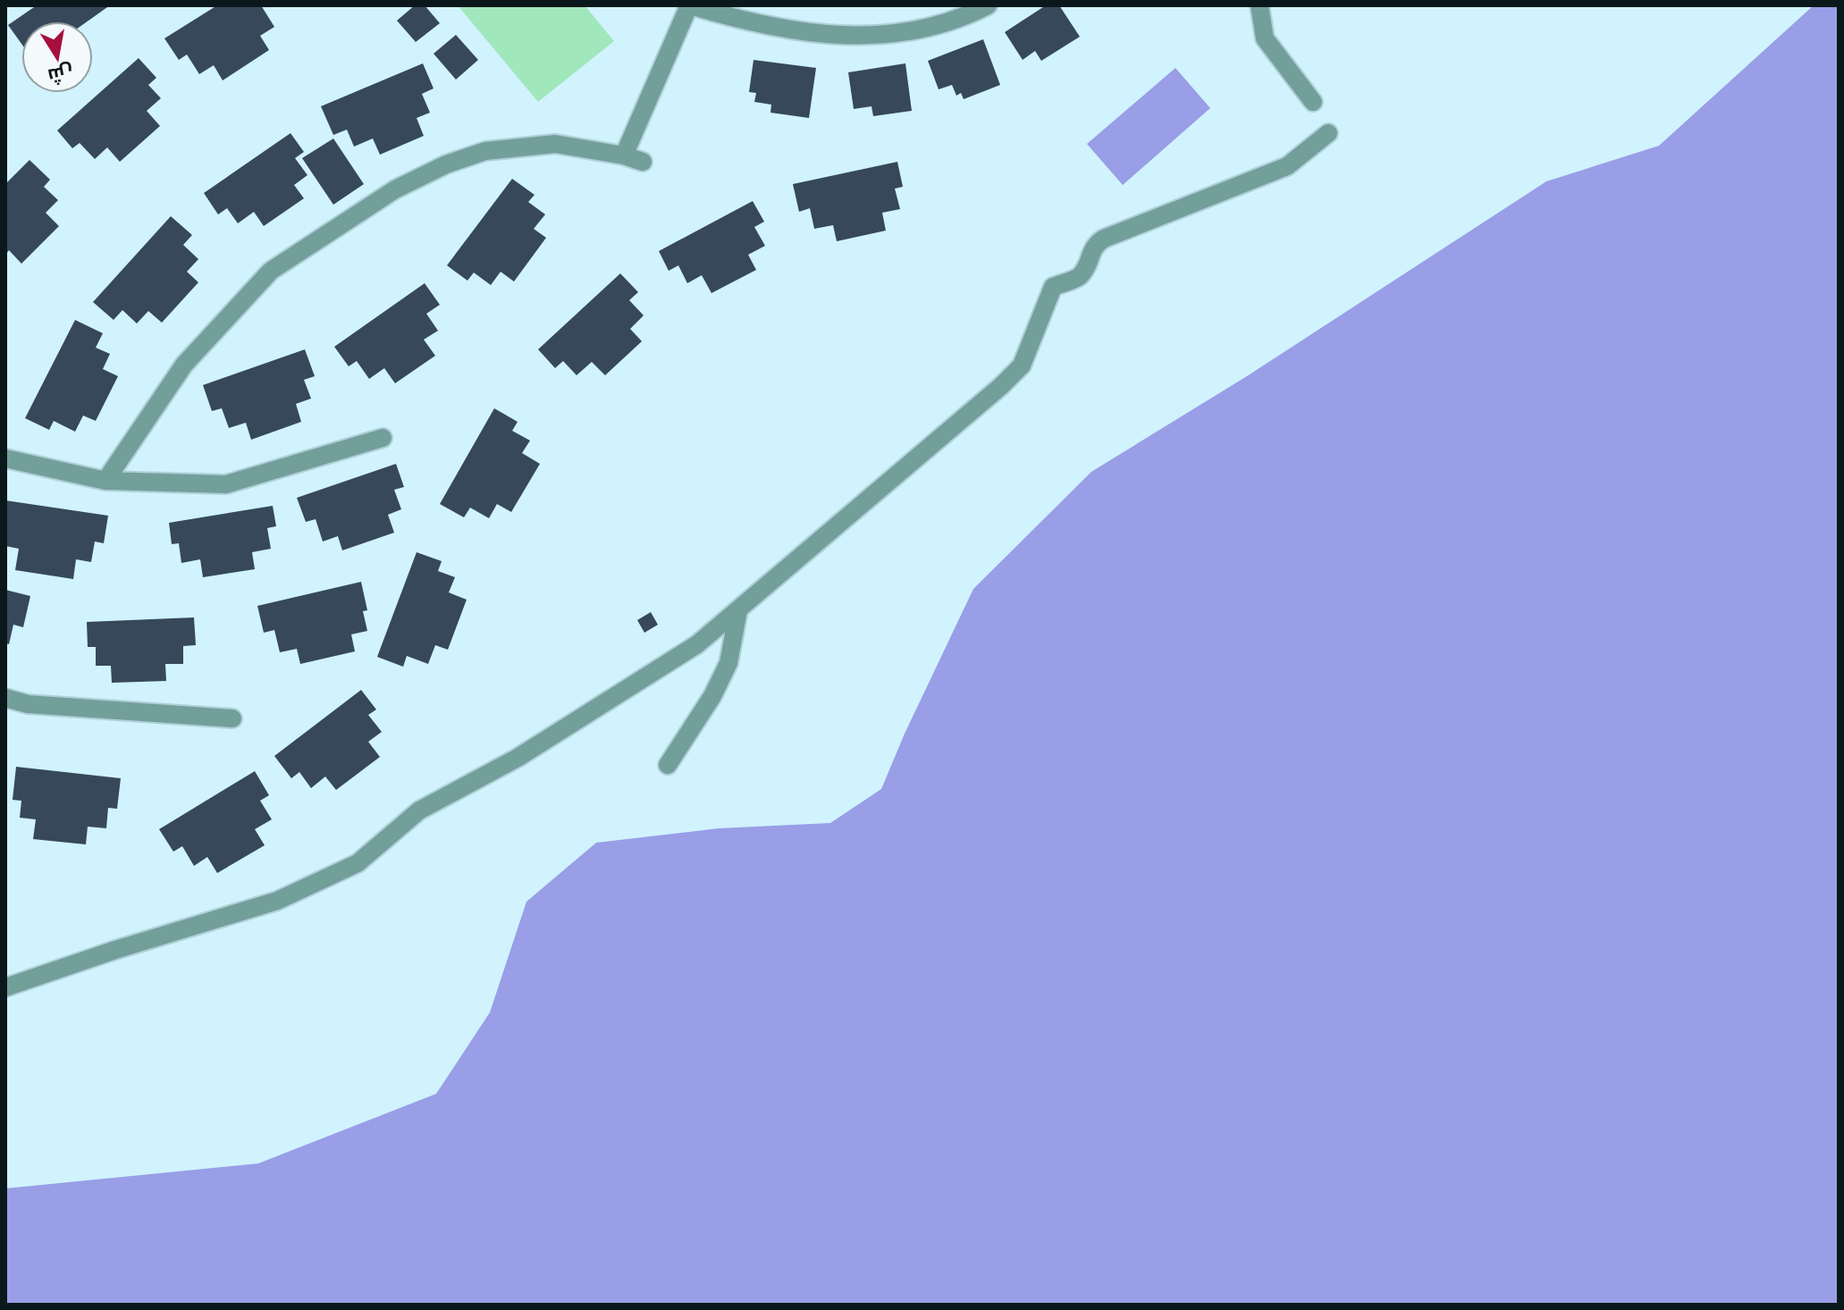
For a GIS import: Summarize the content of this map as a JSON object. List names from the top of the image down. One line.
{"north":"bottom"}
